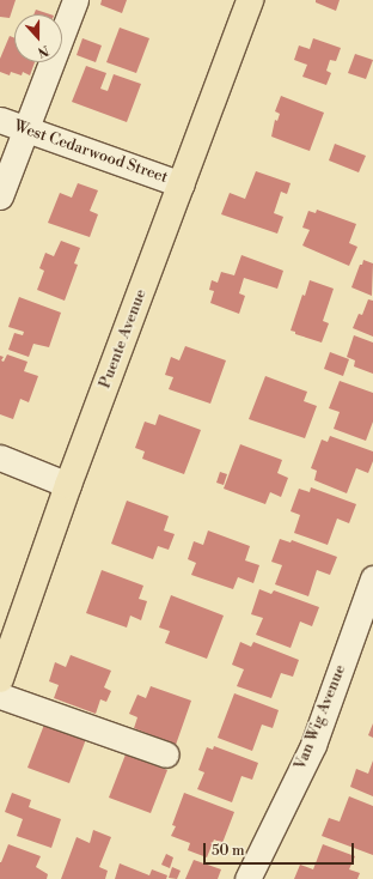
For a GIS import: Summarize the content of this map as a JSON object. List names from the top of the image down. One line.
{"streets":{"main road":["Puente Avenue"],"street":["West Cedarwood Street","Van Wig Avenue"]},"crossings":[["West Cedarwood Street","Puente Avenue"]],"scale_bar":"50 m","north":"bottom"}
